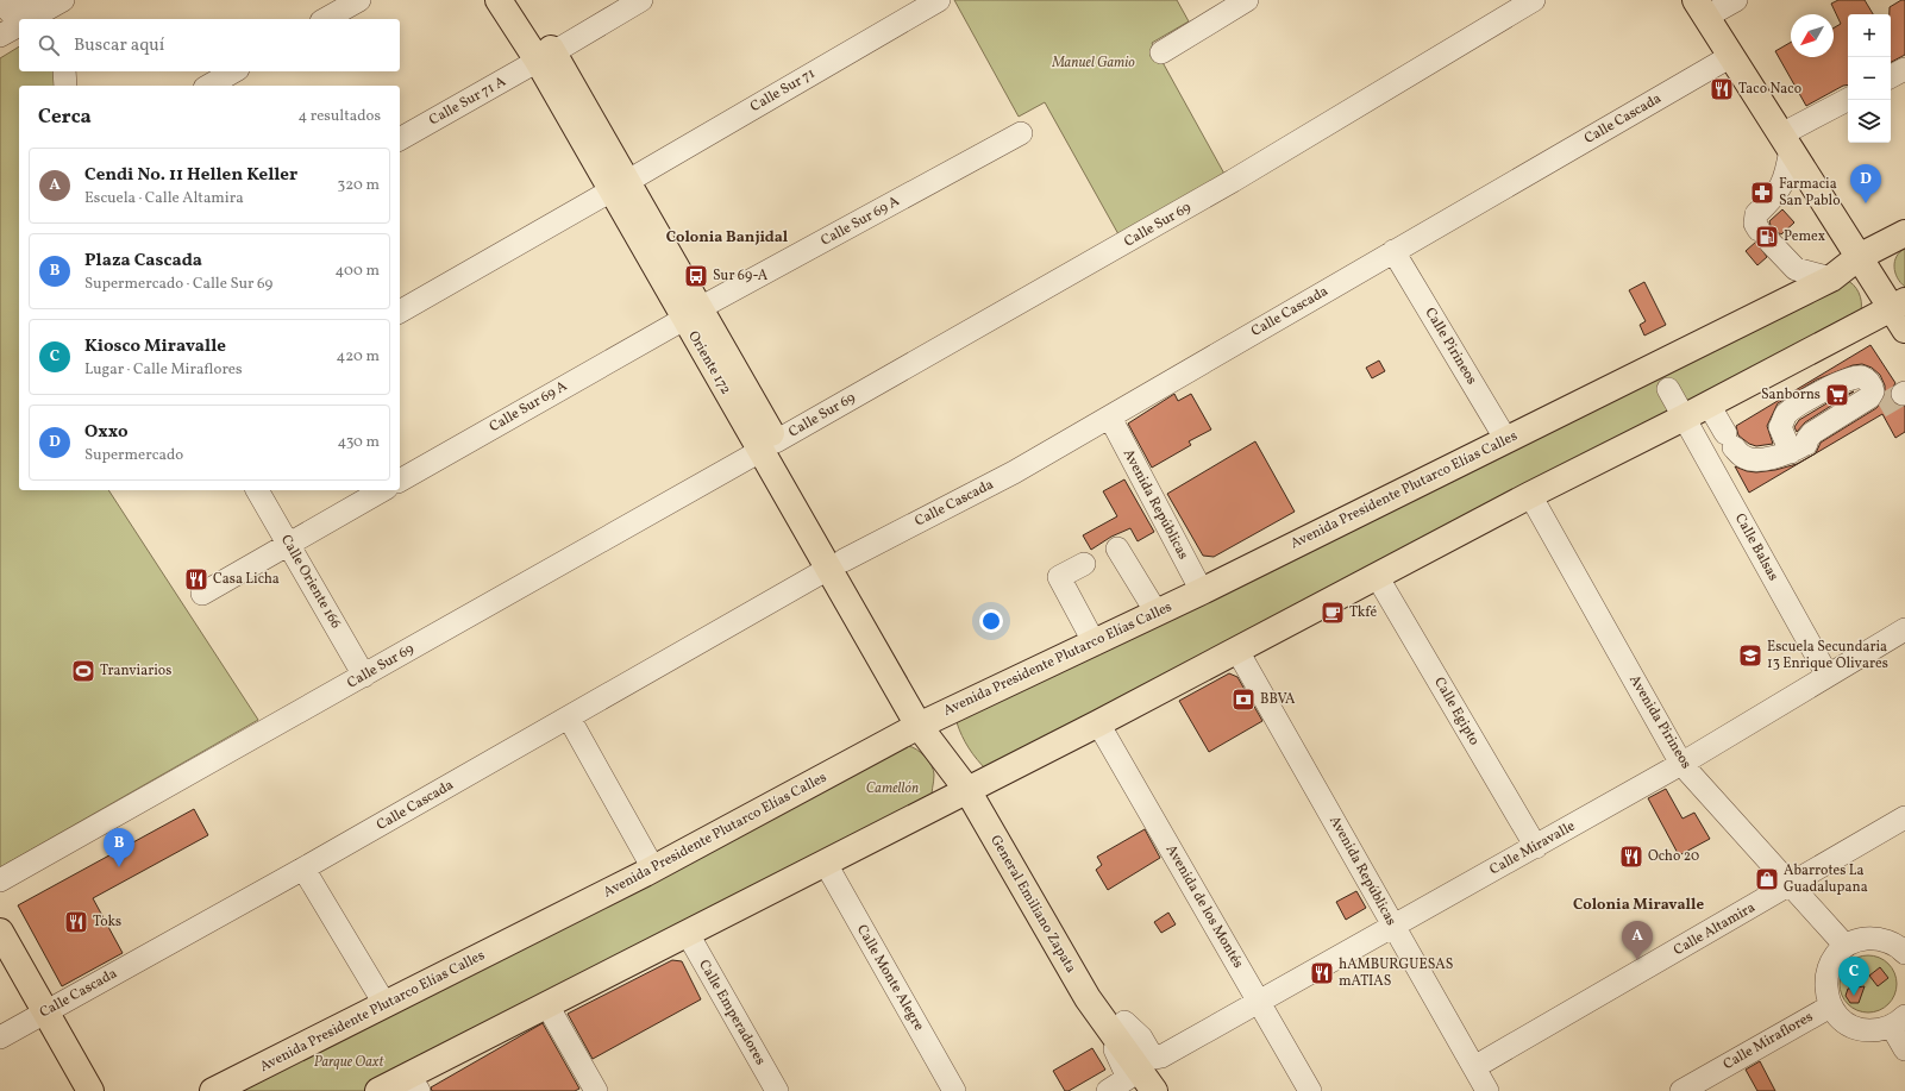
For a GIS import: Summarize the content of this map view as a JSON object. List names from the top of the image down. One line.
{"streets":{"main road":["Oriente 172","Avenida Presidente Plutarco Elías Calles","General Emiliano Zapata"],"street":["Calle Sur 71","Calle Sur 71 A","Calle Cascada","Calle Sur 69 A","Calle Sur 69","Calle Pirineos","Avenida Repúblicas","Calle Balsas","Calle Oriente 166","Calle Egipto","Avenida Pirineos","Calle Miravalle","Avenida de los Montés","Calle Altamira","Calle Monte Alegre","Calle Emperadores","Calle Miraflores"]},"crossings":[["Calle Sur 71","Oriente 172"],["Calle Sur 71 A","Oriente 172"],["Calle Cascada","Calle Pirineos"],["Calle Cascada","Oriente 172"],["Calle Cascada","Avenida Repúblicas"],["Calle Sur 69 A","Oriente 172"],["Calle Sur 69","Oriente 172"],["Calle Sur 69","Calle Oriente 166"],["Calle Pirineos","Avenida Presidente Plutarco Elías Calles"],["Oriente 172","Avenida Presidente Plutarco Elías Calles"],["Oriente 172","General Emiliano Zapata"],["Avenida Presidente Plutarco Elías Calles","Avenida Repúblicas"],["Avenida Presidente Plutarco Elías Calles","General Emiliano Zapata"],["Avenida Repúblicas","Calle Miravalle"],["Avenida Repúblicas","Calle Altamira"],["Calle Balsas","Calle Miravalle"],["Calle Egipto","Calle Miravalle"],["Avenida Pirineos","Calle Miravalle"],["Avenida Pirineos","Calle Altamira"],["Calle Miravalle","General Emiliano Zapata"],["Calle Miravalle","Avenida de los Montés"]],"districts":["Colonia Banjidal","Colonia Miravalle"],"parks":["Manuel Gamio","Camellón","Parque Oaxt"],"places":{"restaurant":["Taco Naco","Casa Licha","Ocho 20","Toks","hAMBURGUESAS mATIAS"],"pharmacy":["Farmacia San Pablo"],"fuel station":["Pemex"],"bus stop":["Sur 69-A"],"supermarket":["Sanborns"],"cafe":["Tkfé"],"school or university":["Escuela Secundaria 13 Enrique Olivares"],"sports":["Tranviarios"],"bank":["BBVA"],"shop":["Abarrotes La Guadalupana"]},"north":"bottom left","page":{"map_buttons":["+","−"],"search":"Buscar aquí","heading":["Cerca","4 resultados"],"list":[{"mark":"A","name":"Cendi No. 11 Hellen Keller","note":"Escuela · Calle Altamira","value":"320 m"},{"mark":"B","name":"Plaza Cascada","note":"Supermercado · Calle Sur 69","value":"400 m"},{"mark":"C","name":"Kiosco Miravalle","note":"Lugar · Calle Miraflores","value":"420 m"},{"mark":"D","name":"Oxxo","note":"Supermercado","value":"430 m"}],"pins":["D","B","A","C"]}}
